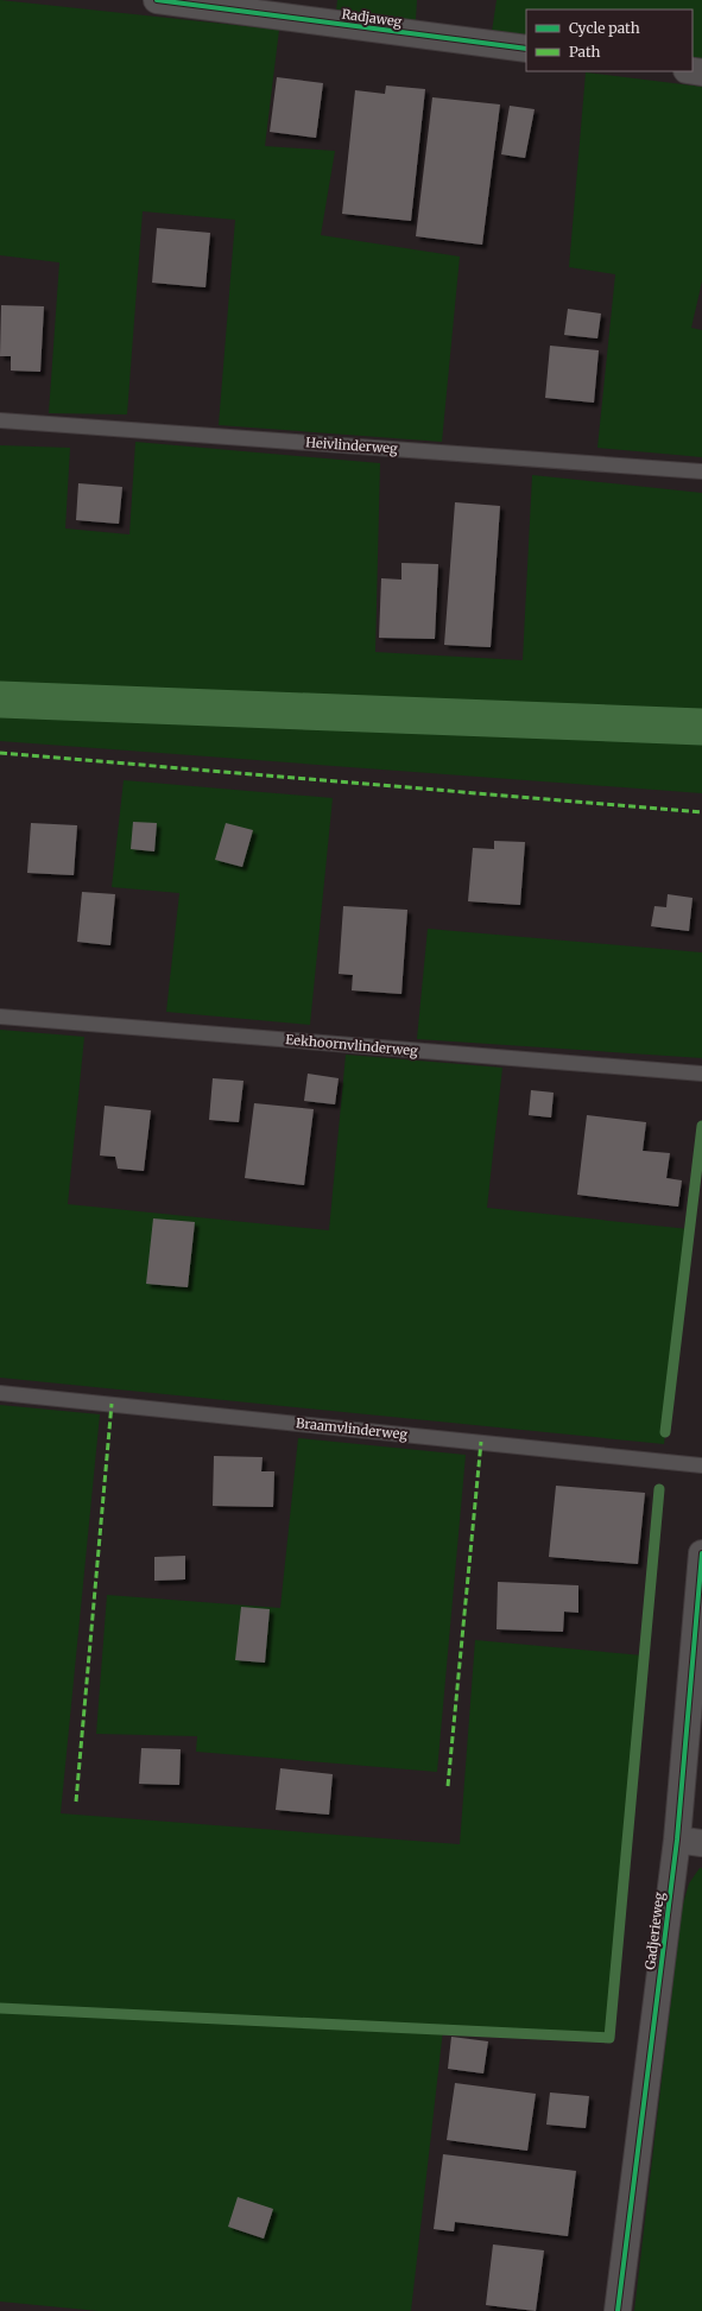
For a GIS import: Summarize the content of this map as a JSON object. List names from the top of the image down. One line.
{"streets":{"street":["Radjaweg","Gadjerieweg"],"lane":["Heivlinderweg","Eekhoornvlinderweg","Braamvlinderweg"]},"legend":["Cycle path","Path"]}
